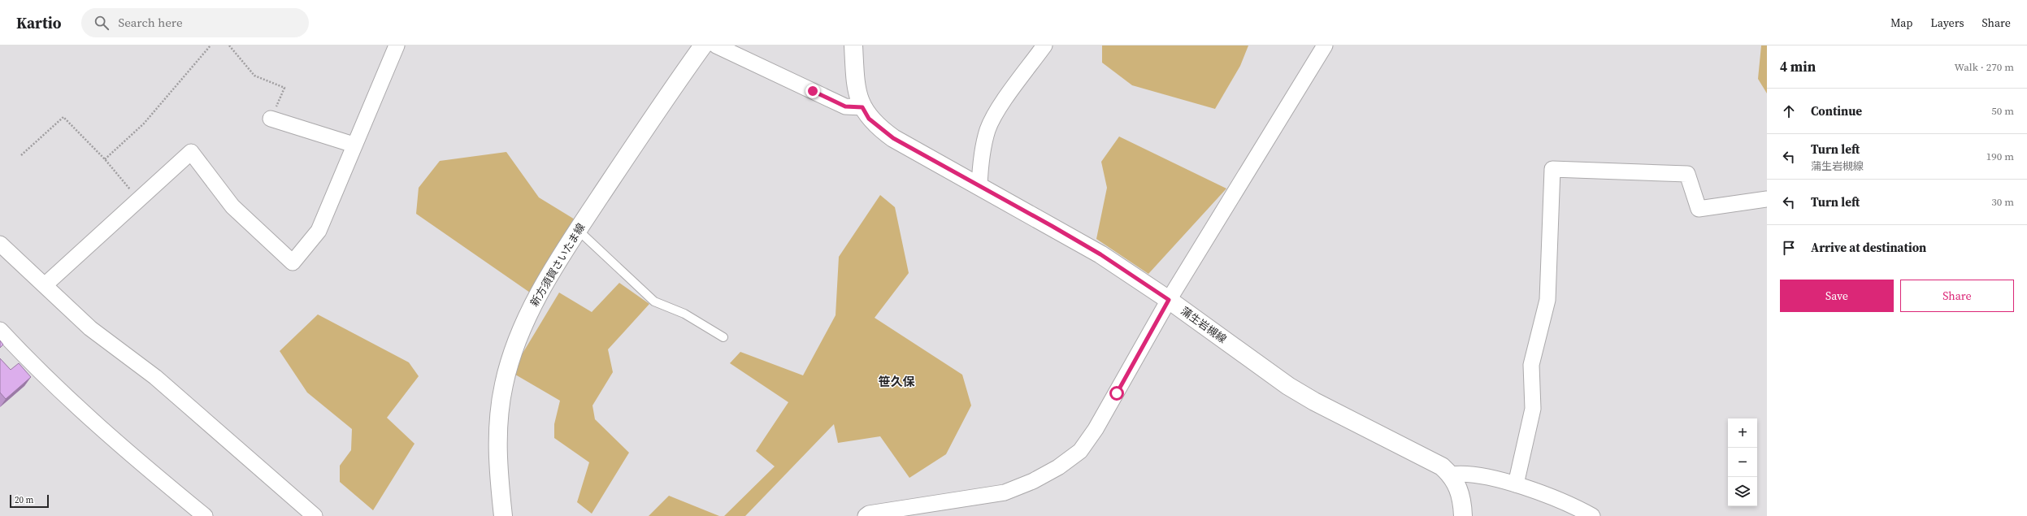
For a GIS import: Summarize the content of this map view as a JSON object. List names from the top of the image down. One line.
{"streets":{"main road":["新方須賀さいたま線","蒲生岩槻線"]},"districts":["笹久保"],"scale_bar":"20 m","page":{"header":"Kartio","search":"Search here","nav":["Map","Layers","Share"],"heading":["4 min","Walk · 270 m"],"list":[["Continue","50 m"],["Turn left","蒲生岩槻線","190 m"],["Turn left","30 m"],"Arrive at destination"],"buttons":["Save","Share"],"map_buttons":["+","−"],"scale":"20 m"}}
